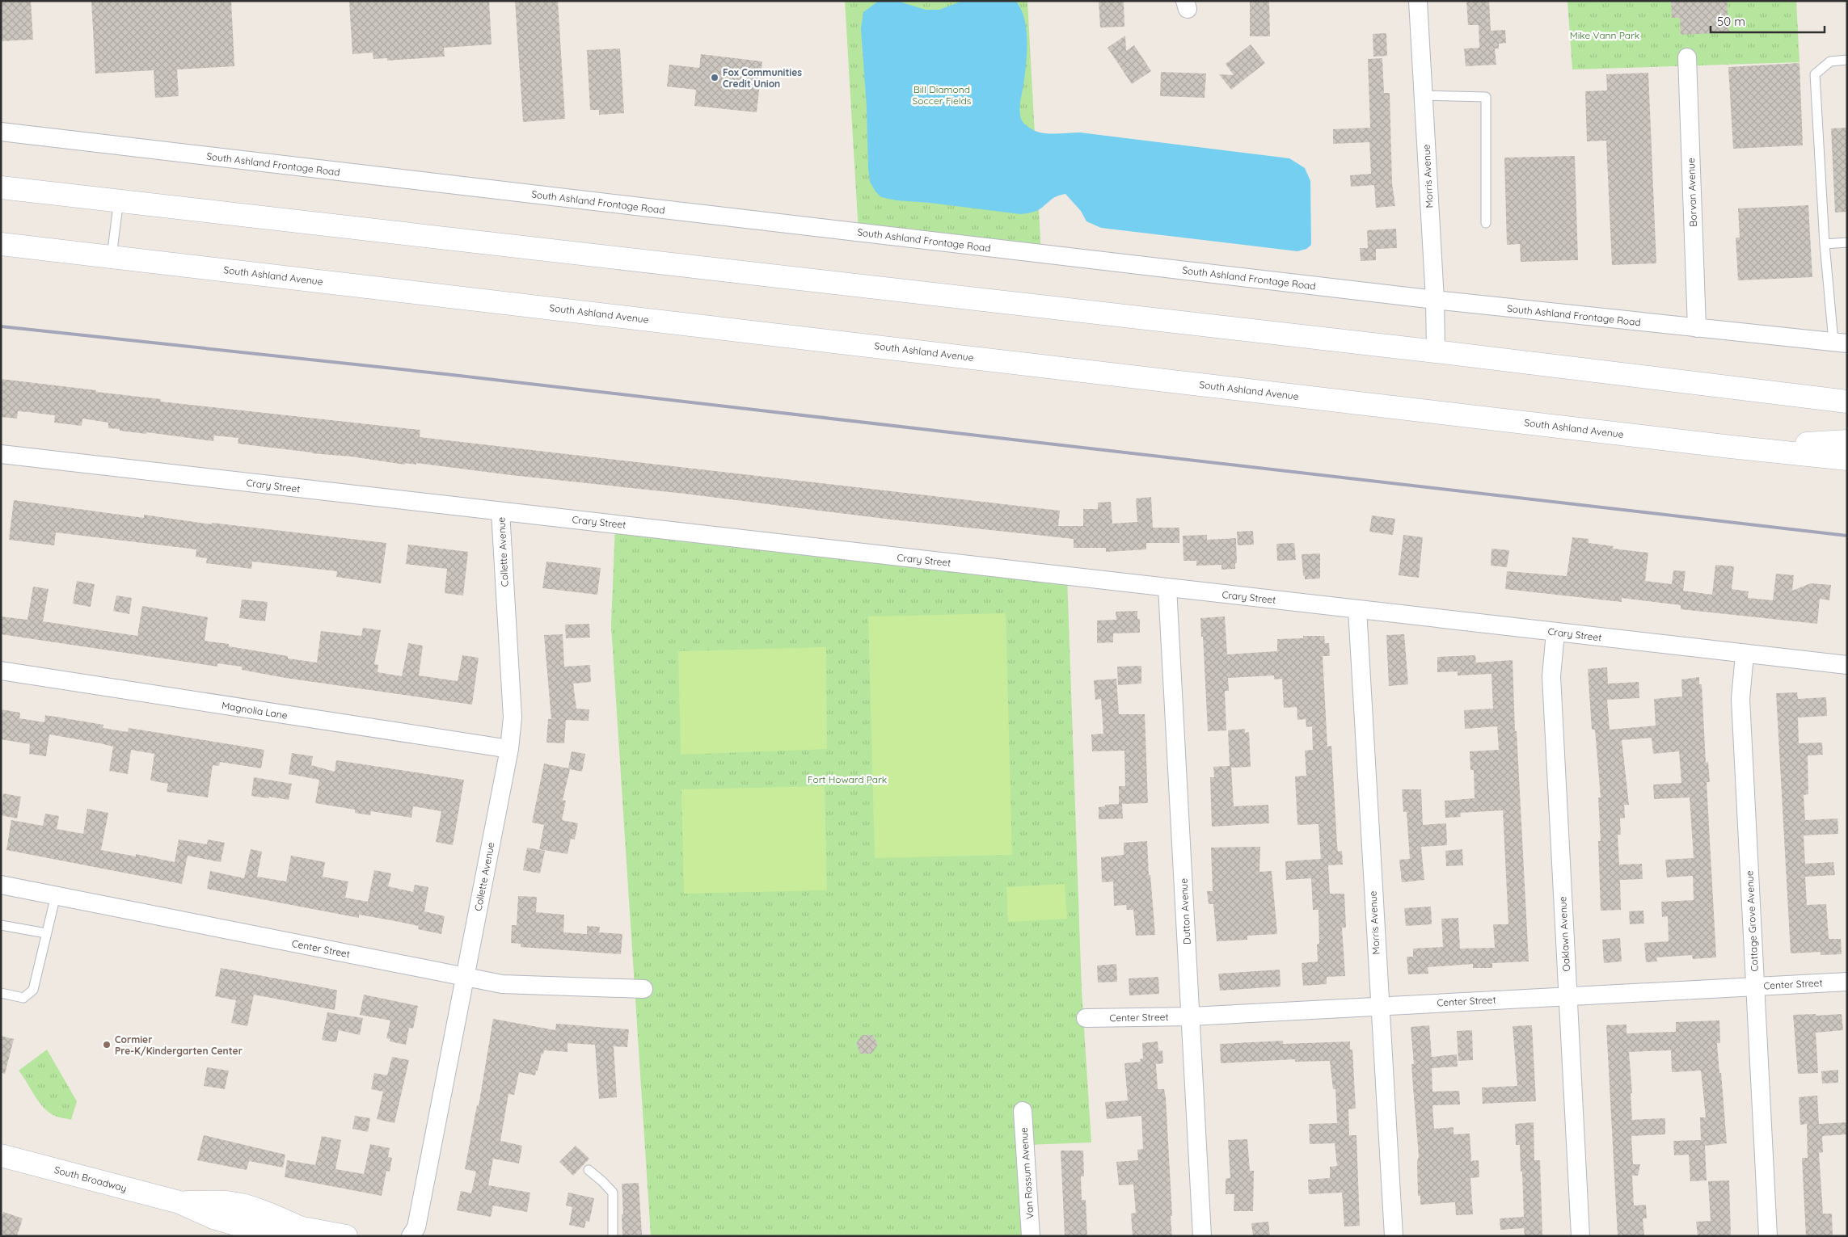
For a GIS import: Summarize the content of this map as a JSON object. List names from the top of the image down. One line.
{"streets":{"main road":["South Ashland Avenue","South Broadway"],"street":["South Ashland Frontage Road","Morris Avenue","Borvan Avenue","Crary Street","Collette Avenue","Magnolia Lane","Dutton Avenue","Cottage Grove Avenue","Oaklawn Avenue","Center Street","Van Rossum Avenue"]},"crossings":[["South Ashland Frontage Road","Morris Avenue"],["South Ashland Frontage Road","Borvan Avenue"],["Morris Avenue","Crary Street"],["Morris Avenue","Center Street"],["Crary Street","Collette Avenue"],["Crary Street","Dutton Avenue"],["Crary Street","Cottage Grove Avenue"],["Crary Street","Oaklawn Avenue"],["Collette Avenue","Magnolia Lane"],["Collette Avenue","Center Street"],["Dutton Avenue","Center Street"],["Cottage Grove Avenue","Center Street"],["Oaklawn Avenue","Center Street"]],"parks":["Mike Vann Park","Bill Diamond Soccer Fields","Fort Howard Park"],"places":["Fox Communities Credit Union","Cormier Pre-K/Kindergarten Center"],"scale_bar":"50 m"}
